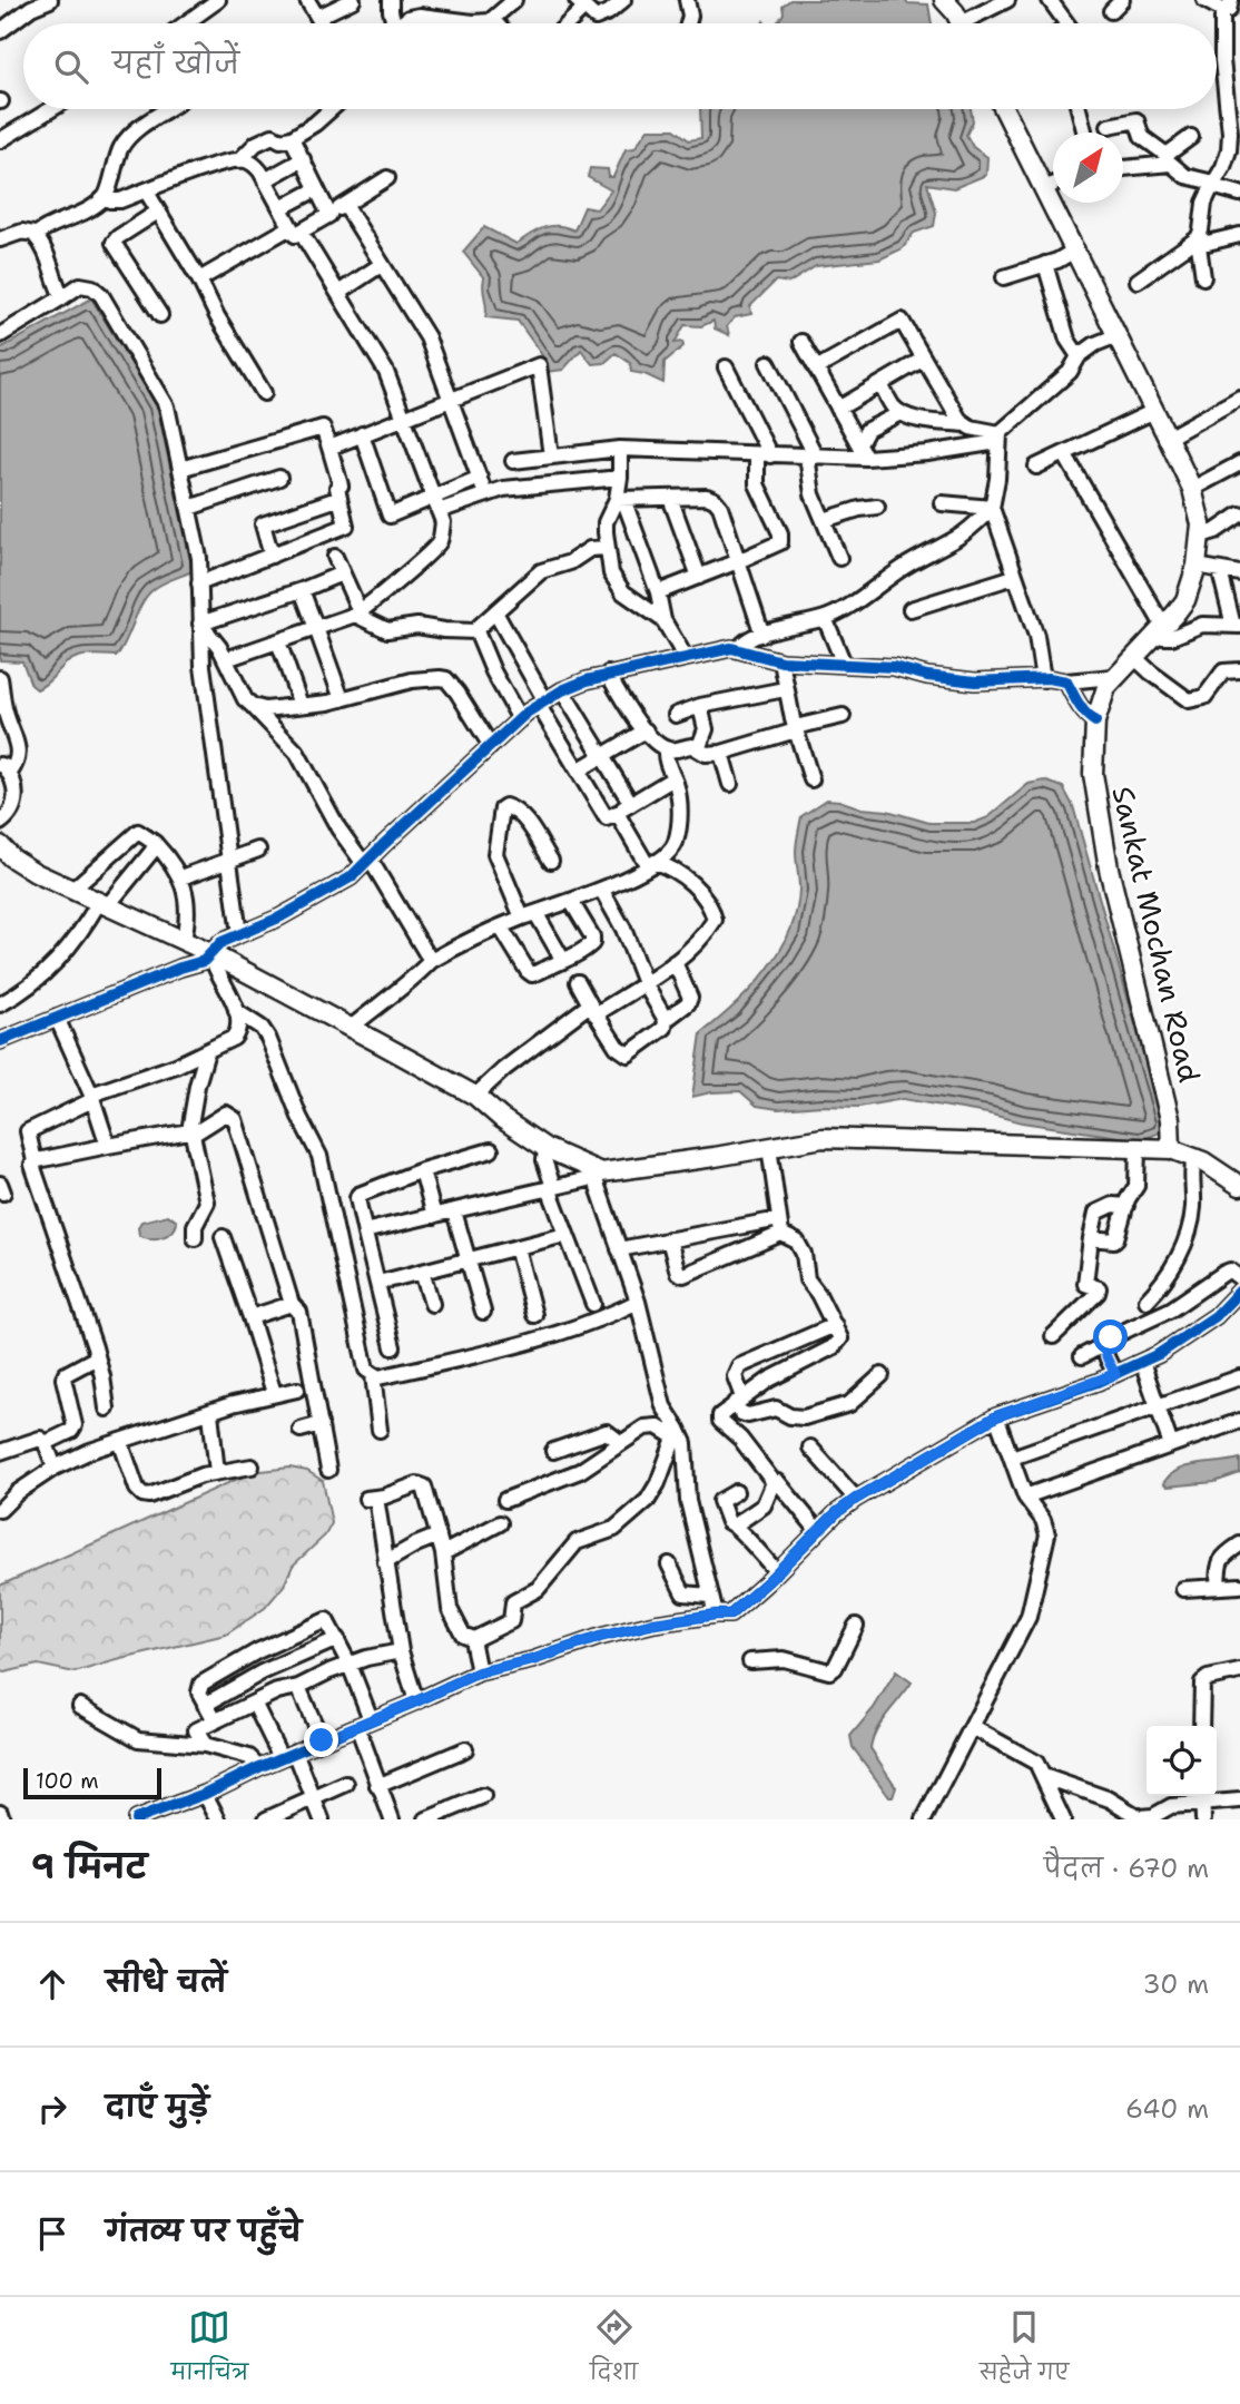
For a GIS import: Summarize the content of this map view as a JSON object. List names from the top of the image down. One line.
{"streets":{"main road":["Sankat Mochan Road"]},"scale_bar":"100 m","north":"top right","page":{"search":"यहाँ खोजें","scale":"100 m","heading":["9 मिनट","पैदल · 670 m"],"list":[["सीधे चलें","30 m"],["दाएँ मुड़ें","640 m"],"गंतव्य पर पहुँचे"],"nav":["मानचित्र","दिशा","सहेजे गए"]}}
